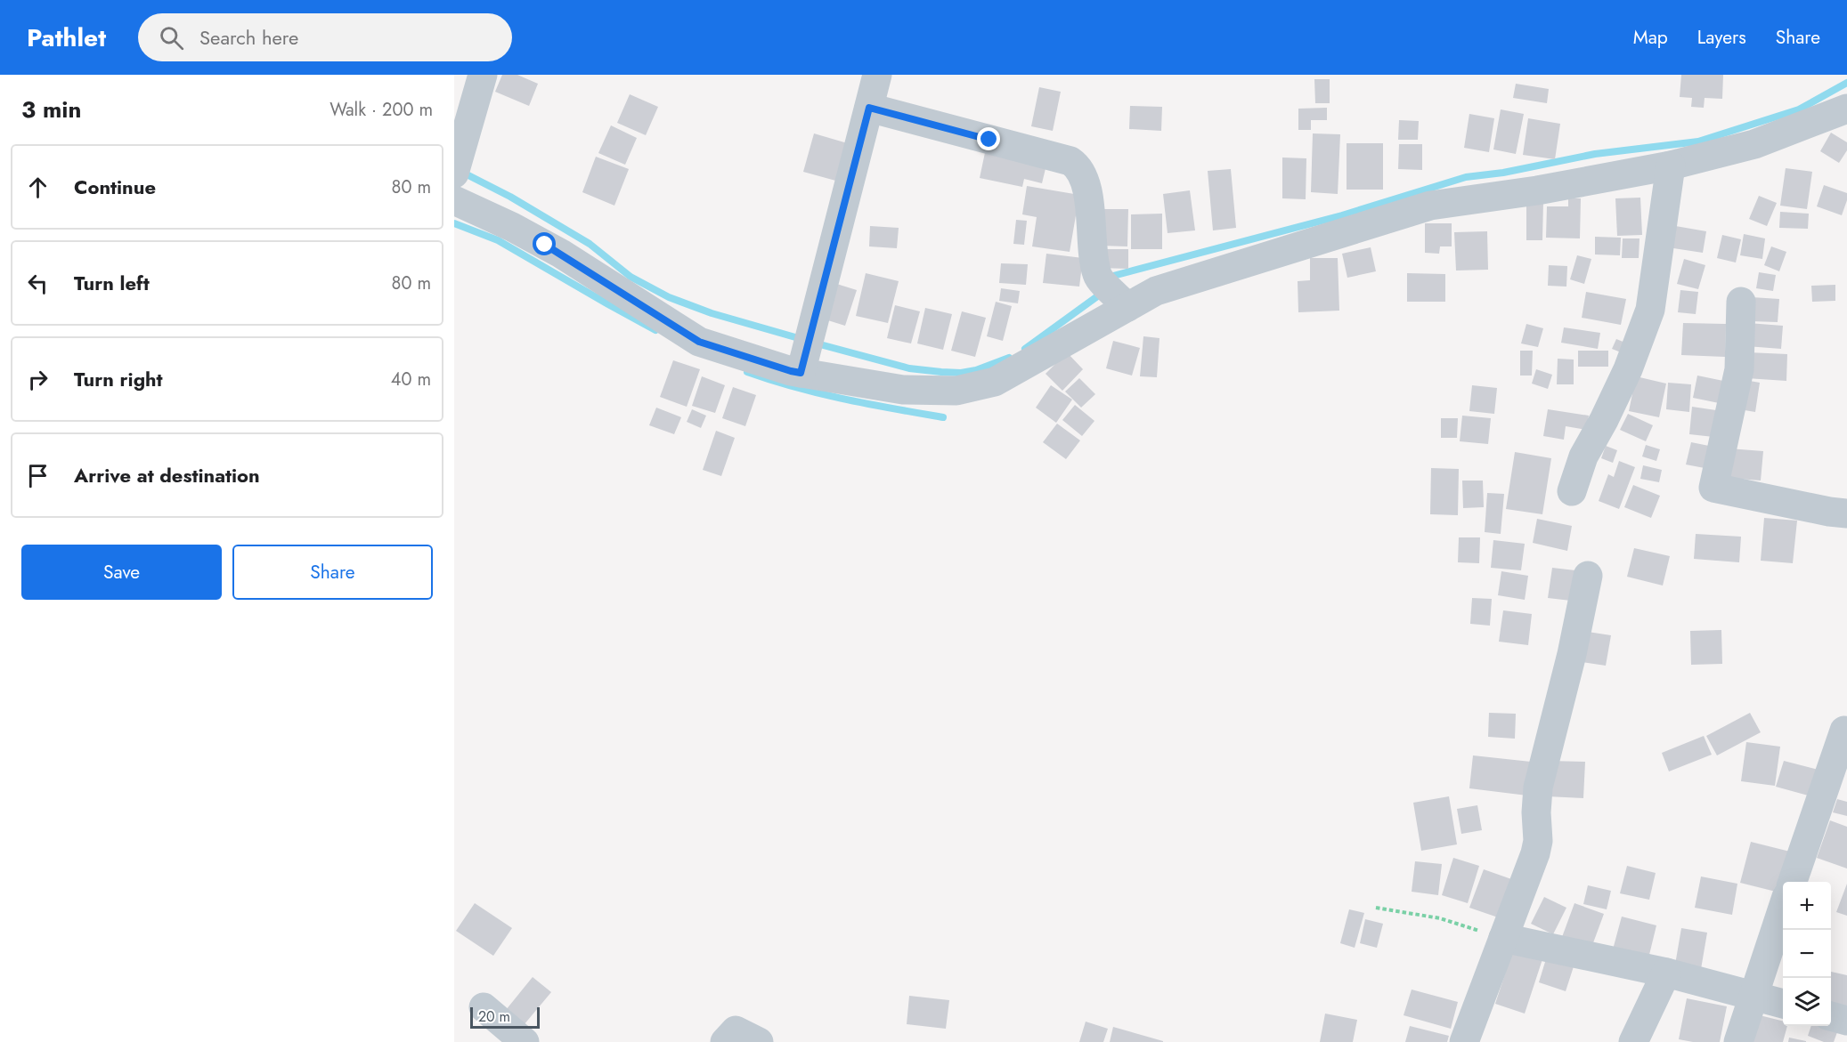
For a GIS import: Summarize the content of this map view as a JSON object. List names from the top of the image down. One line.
{"scale_bar":"20 m","page":{"header":"Pathlet","search":"Search here","nav":["Map","Layers","Share"],"heading":["3 min","Walk · 200 m"],"list":[["Continue","80 m"],["Turn left","80 m"],["Turn right","40 m"],"Arrive at destination"],"buttons":["Save","Share"],"map_buttons":["+","−"],"scale":"20 m"}}
